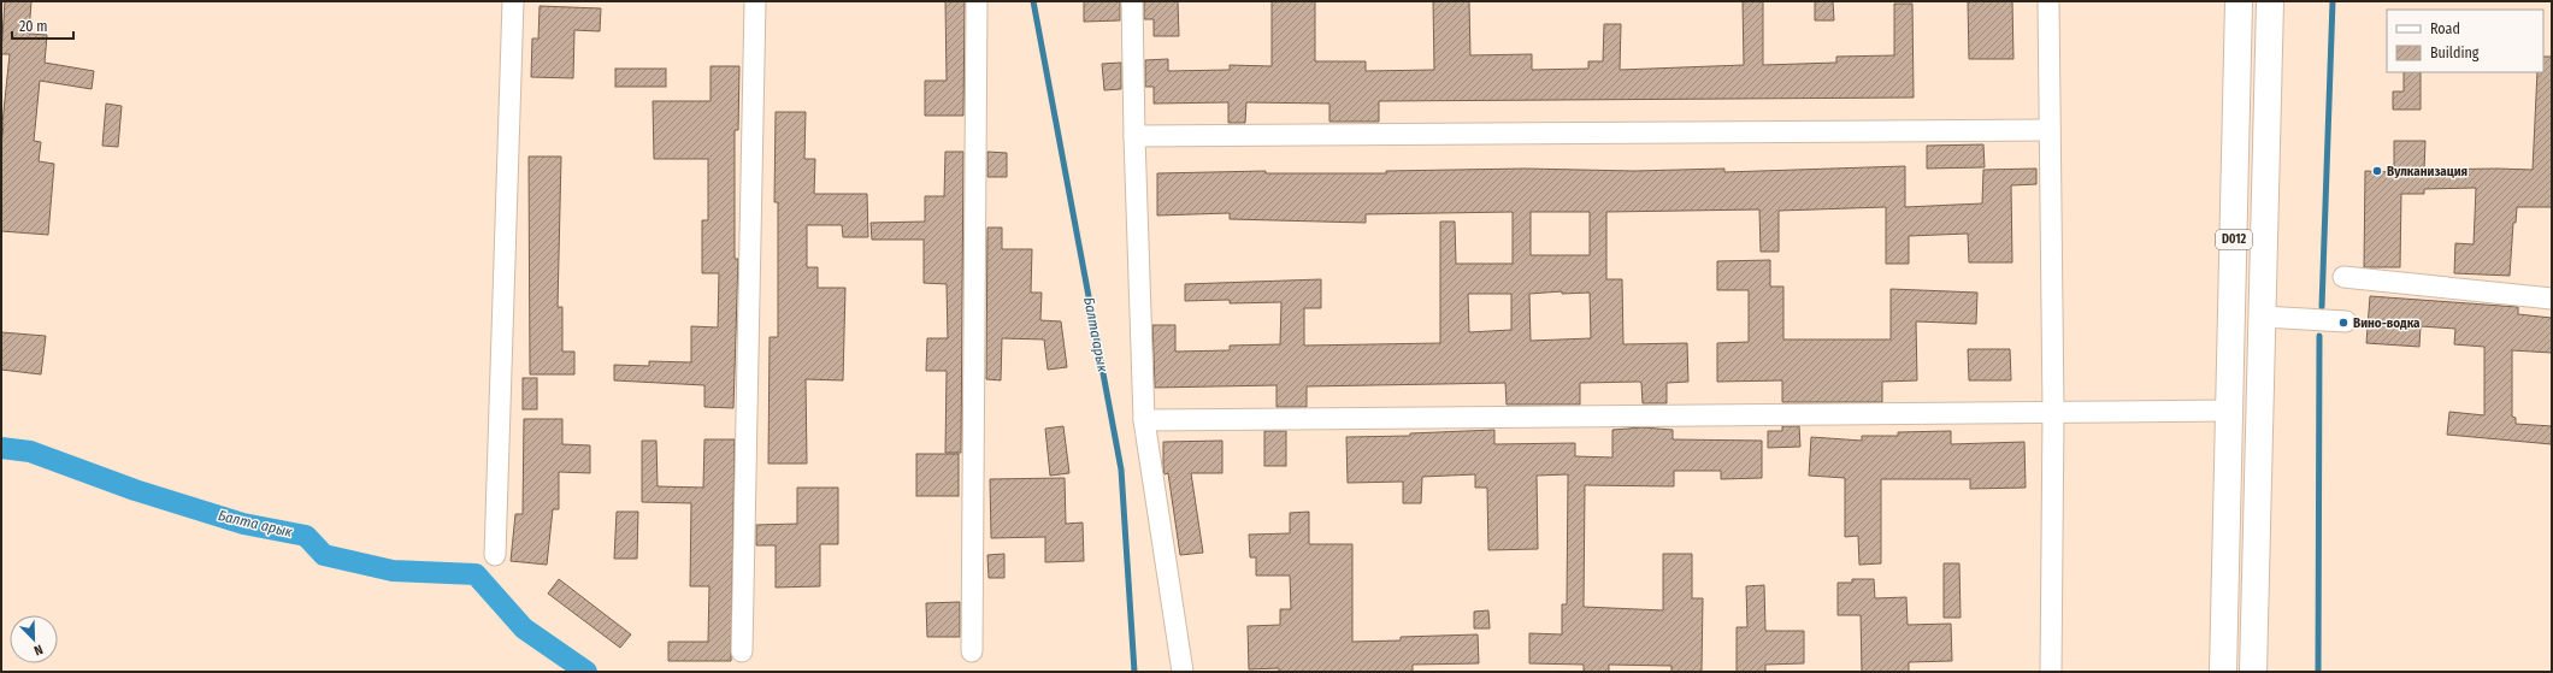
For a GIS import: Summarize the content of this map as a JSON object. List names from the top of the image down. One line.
{"streets":{"highway":["D012"]},"water":["Балта арык"],"places":["Вулканизация","Вино-водка"],"legend":["Road","Building"],"scale_bar":"20 m","north":"bottom right"}
